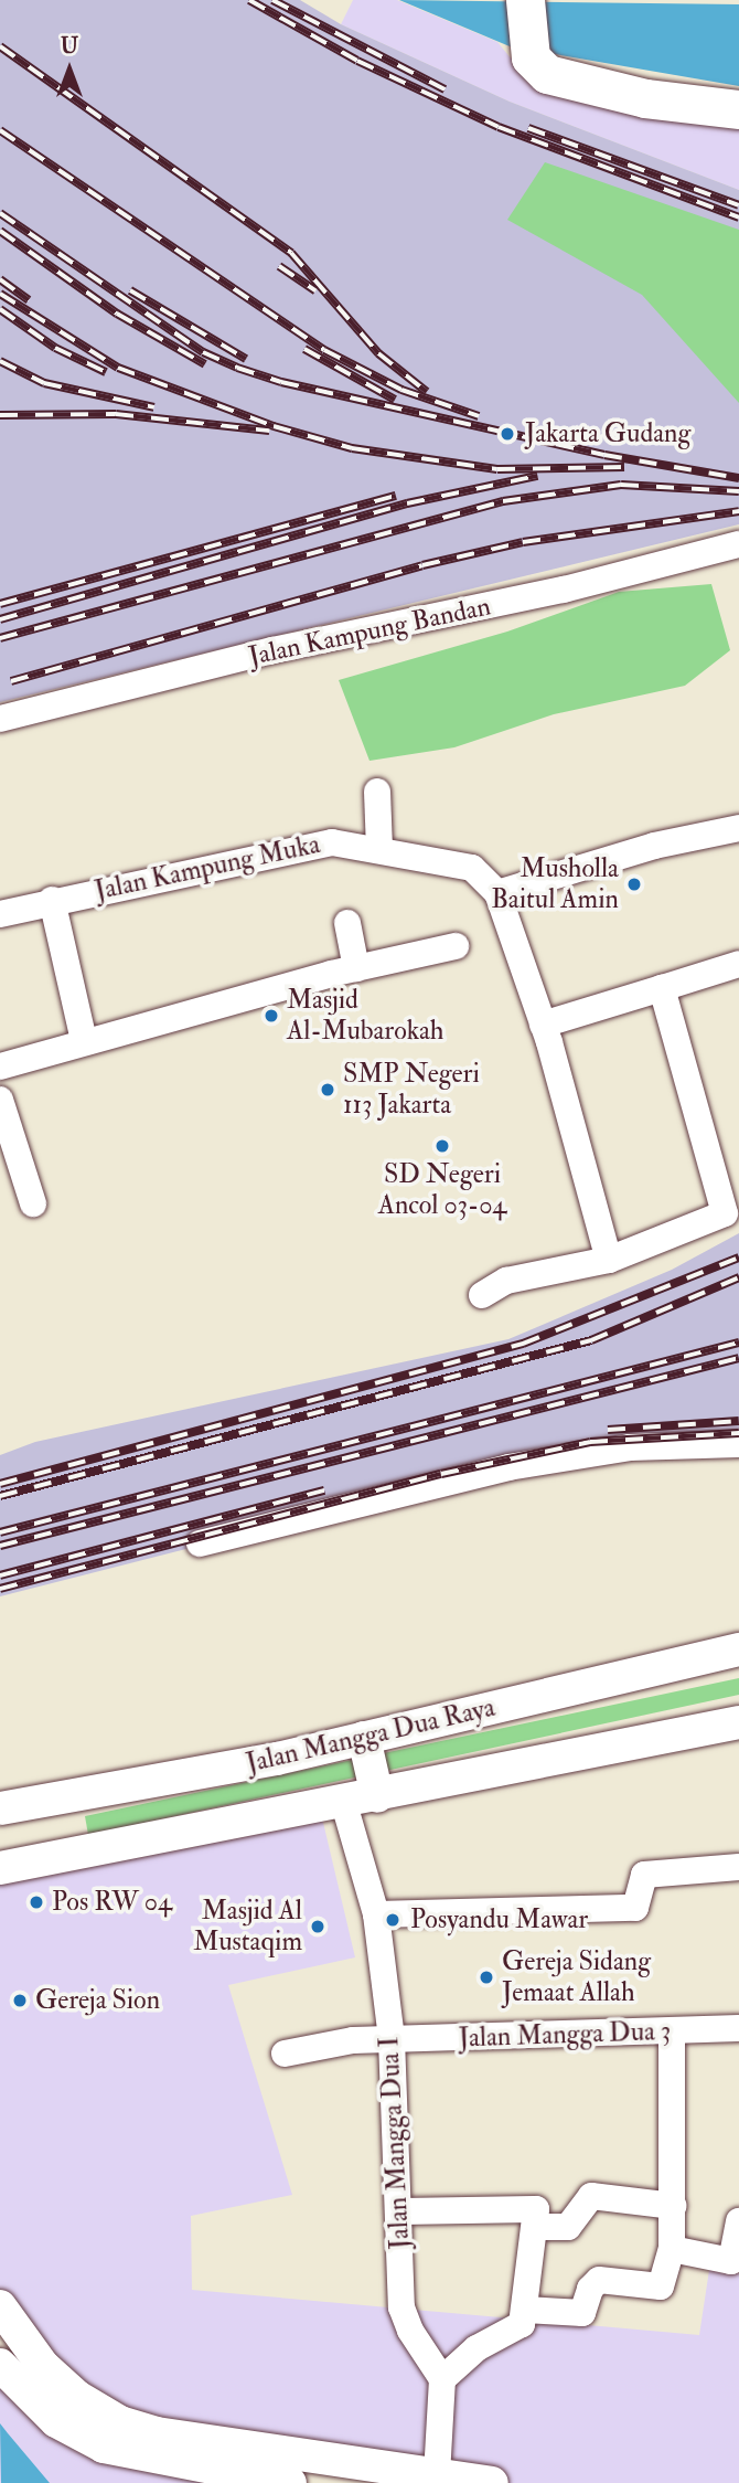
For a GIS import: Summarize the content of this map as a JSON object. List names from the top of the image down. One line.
{"streets":{"main road":["Jalan Mangga Dua Raya"],"street":["Jalan Kampung Bandan","Jalan Kampung Muka","Jalan Mangga Dua 3","Jalan Mangga Dua I"]},"crossings":[["Jalan Mangga Dua 3","Jalan Mangga Dua I"]],"places":["Jakarta Gudang","Musholla Baitul Amin","Masjid Al-Mubarokah","SMP Negeri 113 Jakarta","SD Negeri Ancol 03-04","Pos RW 04","Posyandu Mawar","Masjid Al Mustaqim","Gereja Sidang Jemaat Allah","Gereja Sion"],"north":"top"}
